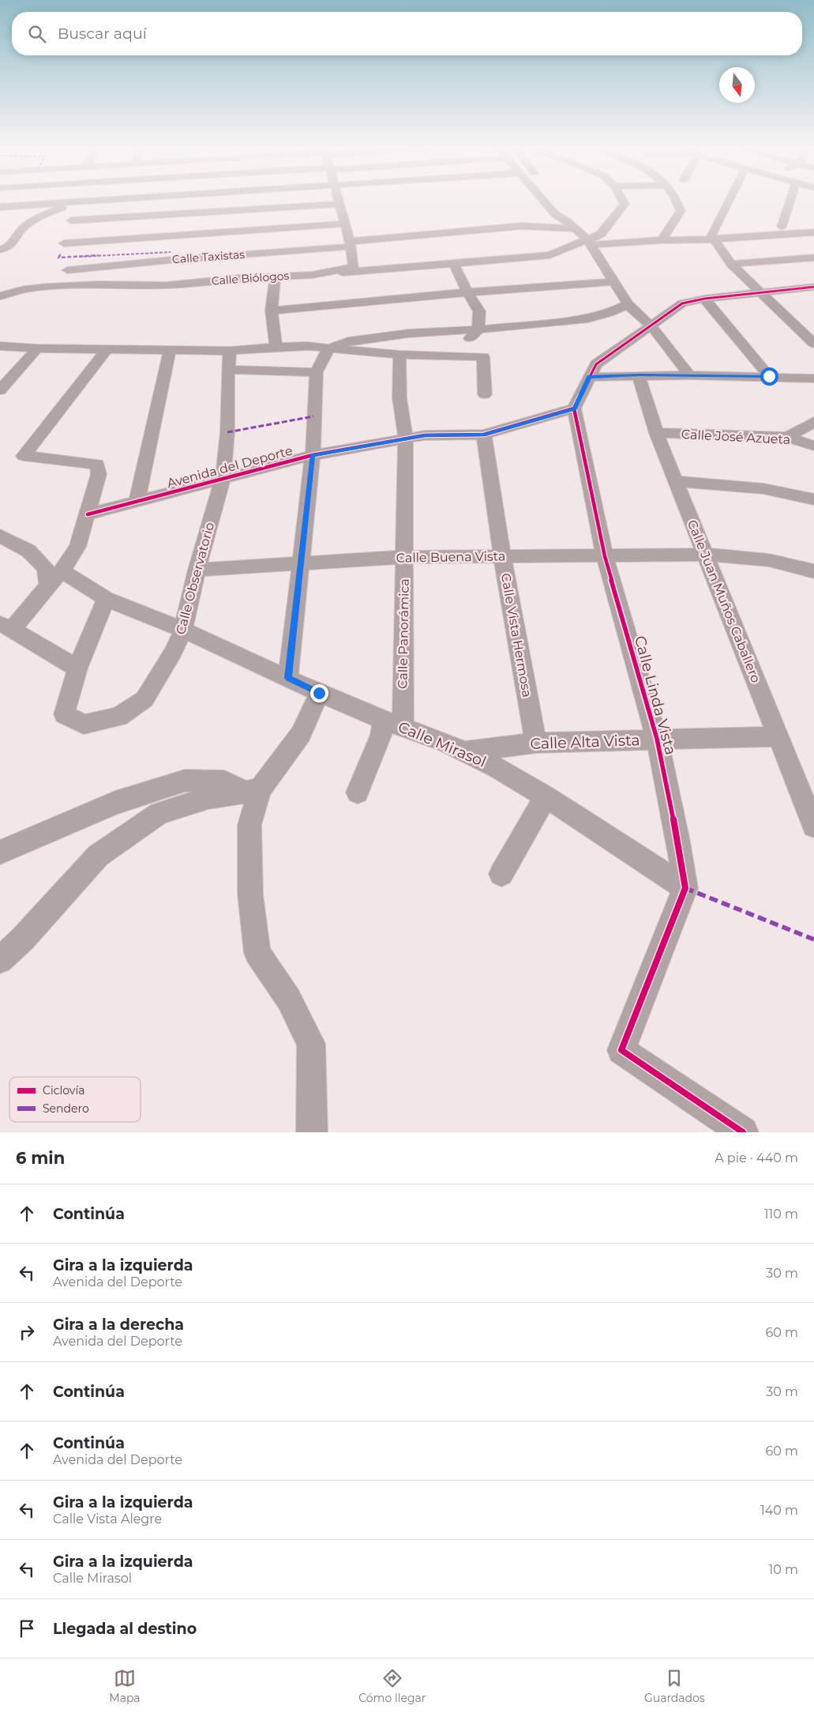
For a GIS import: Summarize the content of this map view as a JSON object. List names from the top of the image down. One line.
{"streets":{"street":["Calle Taxistas","Calle Biólogos","Calle José Azueta","Avenida del Deporte","Calle Buena Vista","Calle Observatorio","Calle Juan Muños Caballero","Calle Panorámica","Calle Vista Hermosa","Calle Linda Vista","Calle Alta Vista","Calle Mirasol"]},"crossings":[["Calle Taxistas","Calle Biólogos"],["Calle José Azueta","Calle Juan Muños Caballero"],["Avenida del Deporte","Calle Observatorio"],["Avenida del Deporte","Calle Panorámica"],["Avenida del Deporte","Calle Vista Hermosa"],["Calle Buena Vista","Calle Observatorio"],["Calle Buena Vista","Calle Juan Muños Caballero"],["Calle Buena Vista","Calle Panorámica"],["Calle Buena Vista","Calle Vista Hermosa"],["Calle Buena Vista","Calle Linda Vista"],["Calle Observatorio","Calle Mirasol"],["Calle Juan Muños Caballero","Calle Alta Vista"],["Calle Panorámica","Calle Mirasol"],["Calle Vista Hermosa","Calle Alta Vista"],["Calle Linda Vista","Calle Alta Vista"],["Calle Linda Vista","Calle Mirasol"],["Calle Alta Vista","Calle Mirasol"]],"legend":["Ciclovía","Sendero"],"north":"bottom","page":{"search":"Buscar aquí","heading":["6 min","A pie · 440 m"],"list":[["Continúa","110 m"],["Gira a la izquierda","Avenida del Deporte","30 m"],["Gira a la derecha","Avenida del Deporte","60 m"],["Continúa","30 m"],["Continúa","Avenida del Deporte","60 m"],["Gira a la izquierda","Calle Vista Alegre","140 m"],["Gira a la izquierda","Calle Mirasol","10 m"],"Llegada al destino"],"nav":["Mapa","Cómo llegar","Guardados"]}}
